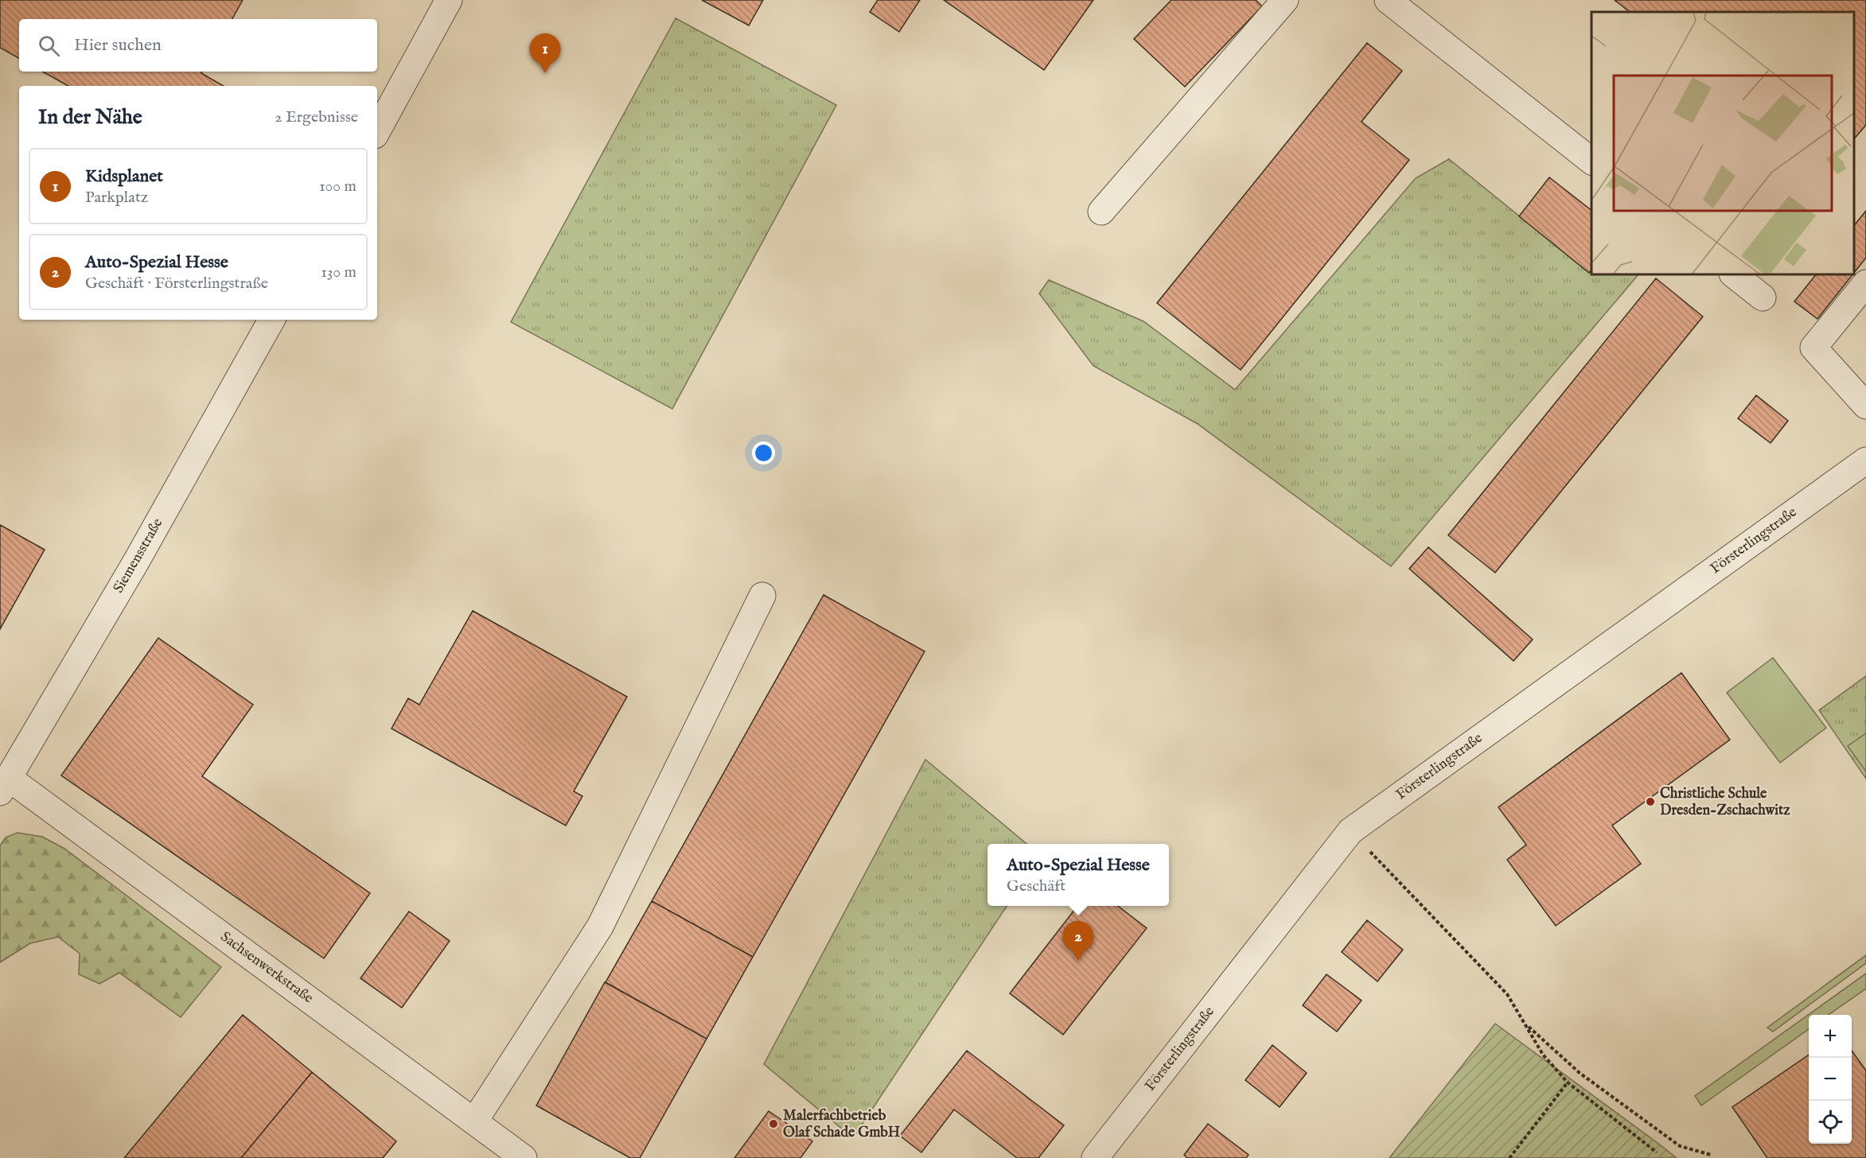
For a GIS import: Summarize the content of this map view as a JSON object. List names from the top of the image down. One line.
{"streets":{"street":["Försterlingstraße","Siemensstraße","Sachsenwerkstraße"]},"crossings":[["Siemensstraße","Sachsenwerkstraße"]],"places":["Christliche Schule Dresden-Zschachwitz","Malerfachbetrieb Olaf Schade GmbH"],"page":{"search":"Hier suchen","pins":["1","2"],"heading":["In der Nähe","2 Ergebnisse"],"list":[{"mark":"1","name":"Kidsplanet","note":"Parkplatz","value":"100 m"},{"mark":"2","name":"Auto-Spezial Hesse","note":"Geschäft · Försterlingstraße","value":"130 m"}],"popup":["Auto-Spezial Hesse","Geschäft"],"map_buttons":["+","−"]}}
